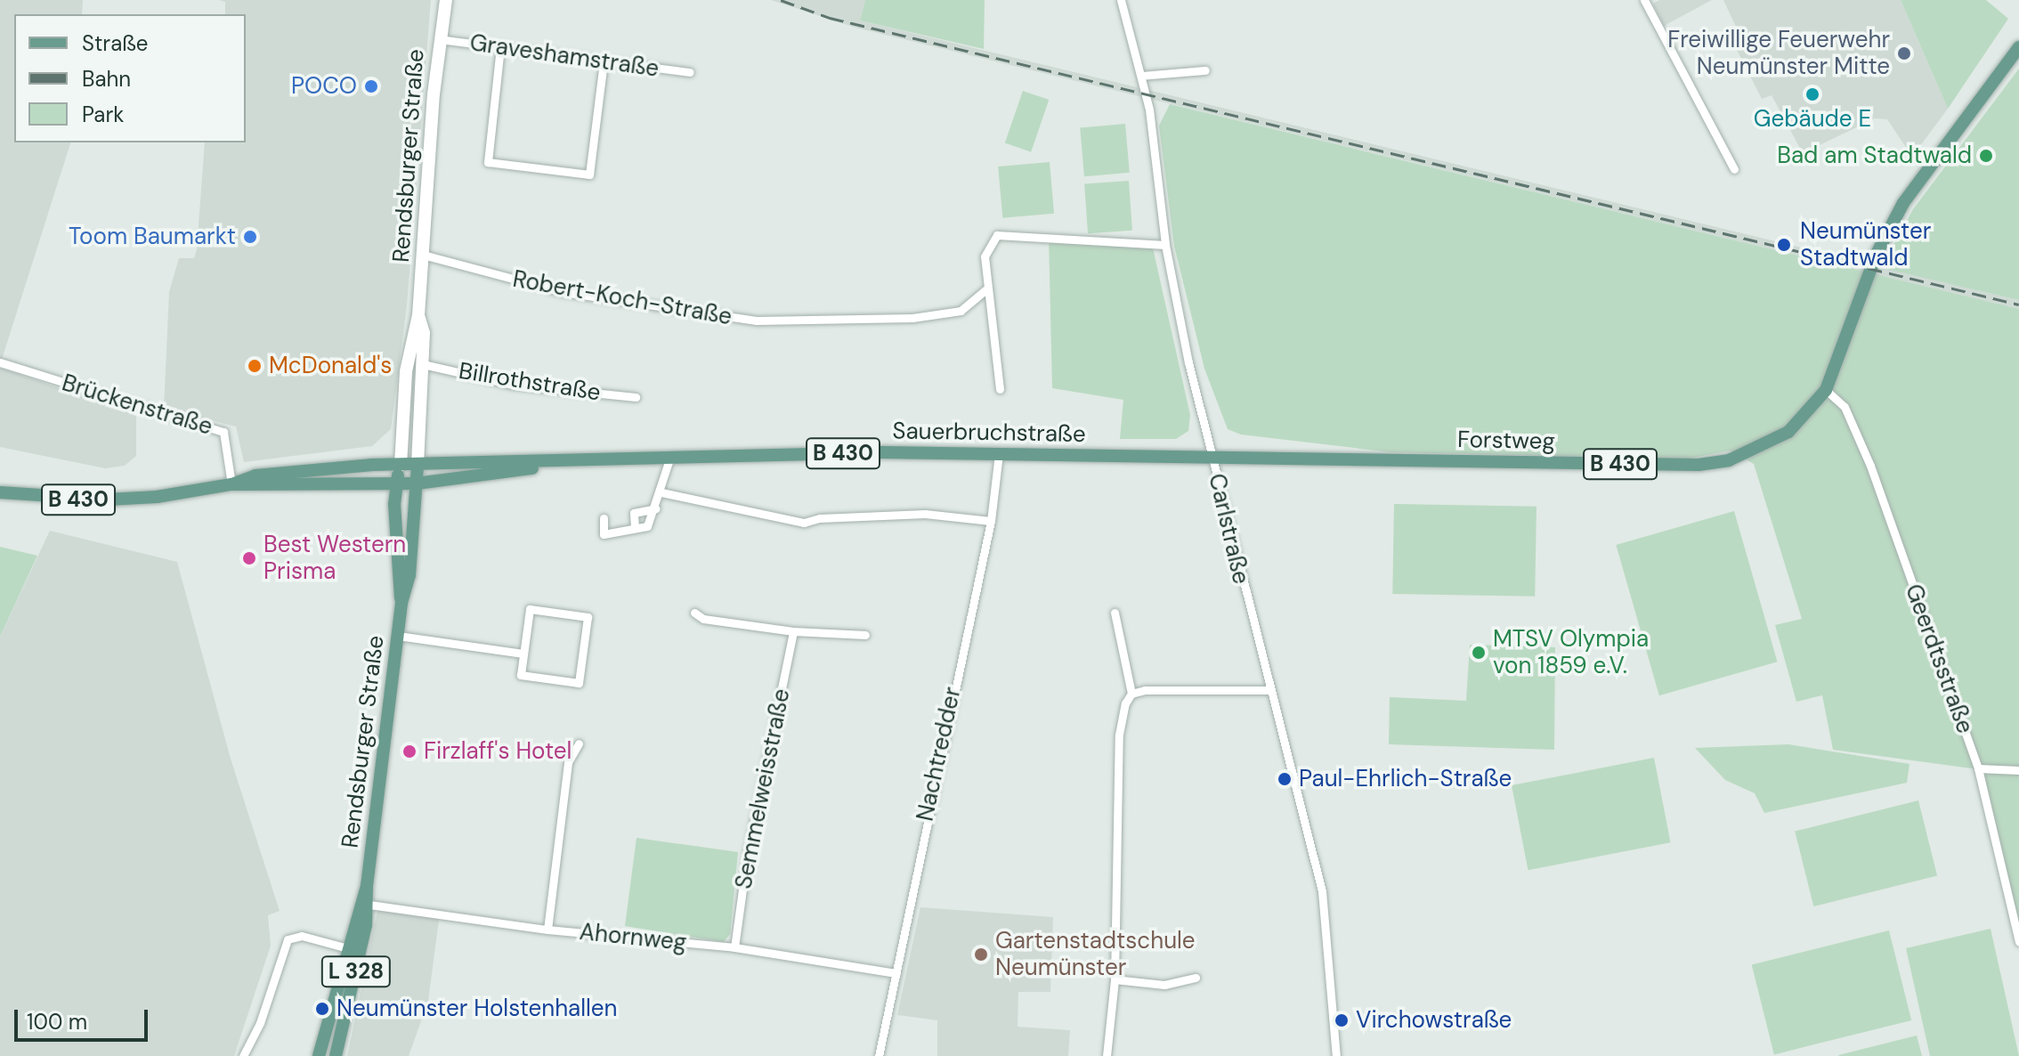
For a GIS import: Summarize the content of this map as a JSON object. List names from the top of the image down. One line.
{"streets":{"main road":["Rendsburger Straße","Sauerbruchstraße","Forstweg","B 430","L 328"],"street":["Graveshamstraße","Robert-Koch-Straße","Billrothstraße","Brückenstraße","Carlstraße","Geerdtsstraße","Nachtredder","Semmelweisstraße","Ahornweg"]},"crossings":[["Graveshamstraße","Rendsburger Straße"],["Rendsburger Straße","Robert-Koch-Straße"],["Rendsburger Straße","Billrothstraße"],["Rendsburger Straße","Sauerbruchstraße"],["Rendsburger Straße","B 430"],["Rendsburger Straße","Ahornweg"],["Brückenstraße","B 430"],["Sauerbruchstraße","Forstweg"],["Sauerbruchstraße","B 430"],["Sauerbruchstraße","Carlstraße"],["Sauerbruchstraße","Nachtredder"],["Forstweg","Carlstraße"],["Forstweg","Geerdtsstraße"],["Nachtredder","Ahornweg"],["Semmelweisstraße","Ahornweg"]],"places":["Freiwillige Feuerwehr Neumünster Mitte","POCO","Gebäude E","Bad am Stadtwald","Toom Baumarkt","Neumünster Stadtwald","McDonald's","Best Western Prisma","MTSV Olympia von 1859 e.V.","Firzlaff's Hotel","Paul-Ehrlich-Straße","Gartenstadtschule Neumünster","Neumünster Holstenhallen","Virchowstraße"],"legend":["Straße","Bahn","Park"],"scale_bar":"100 m"}
